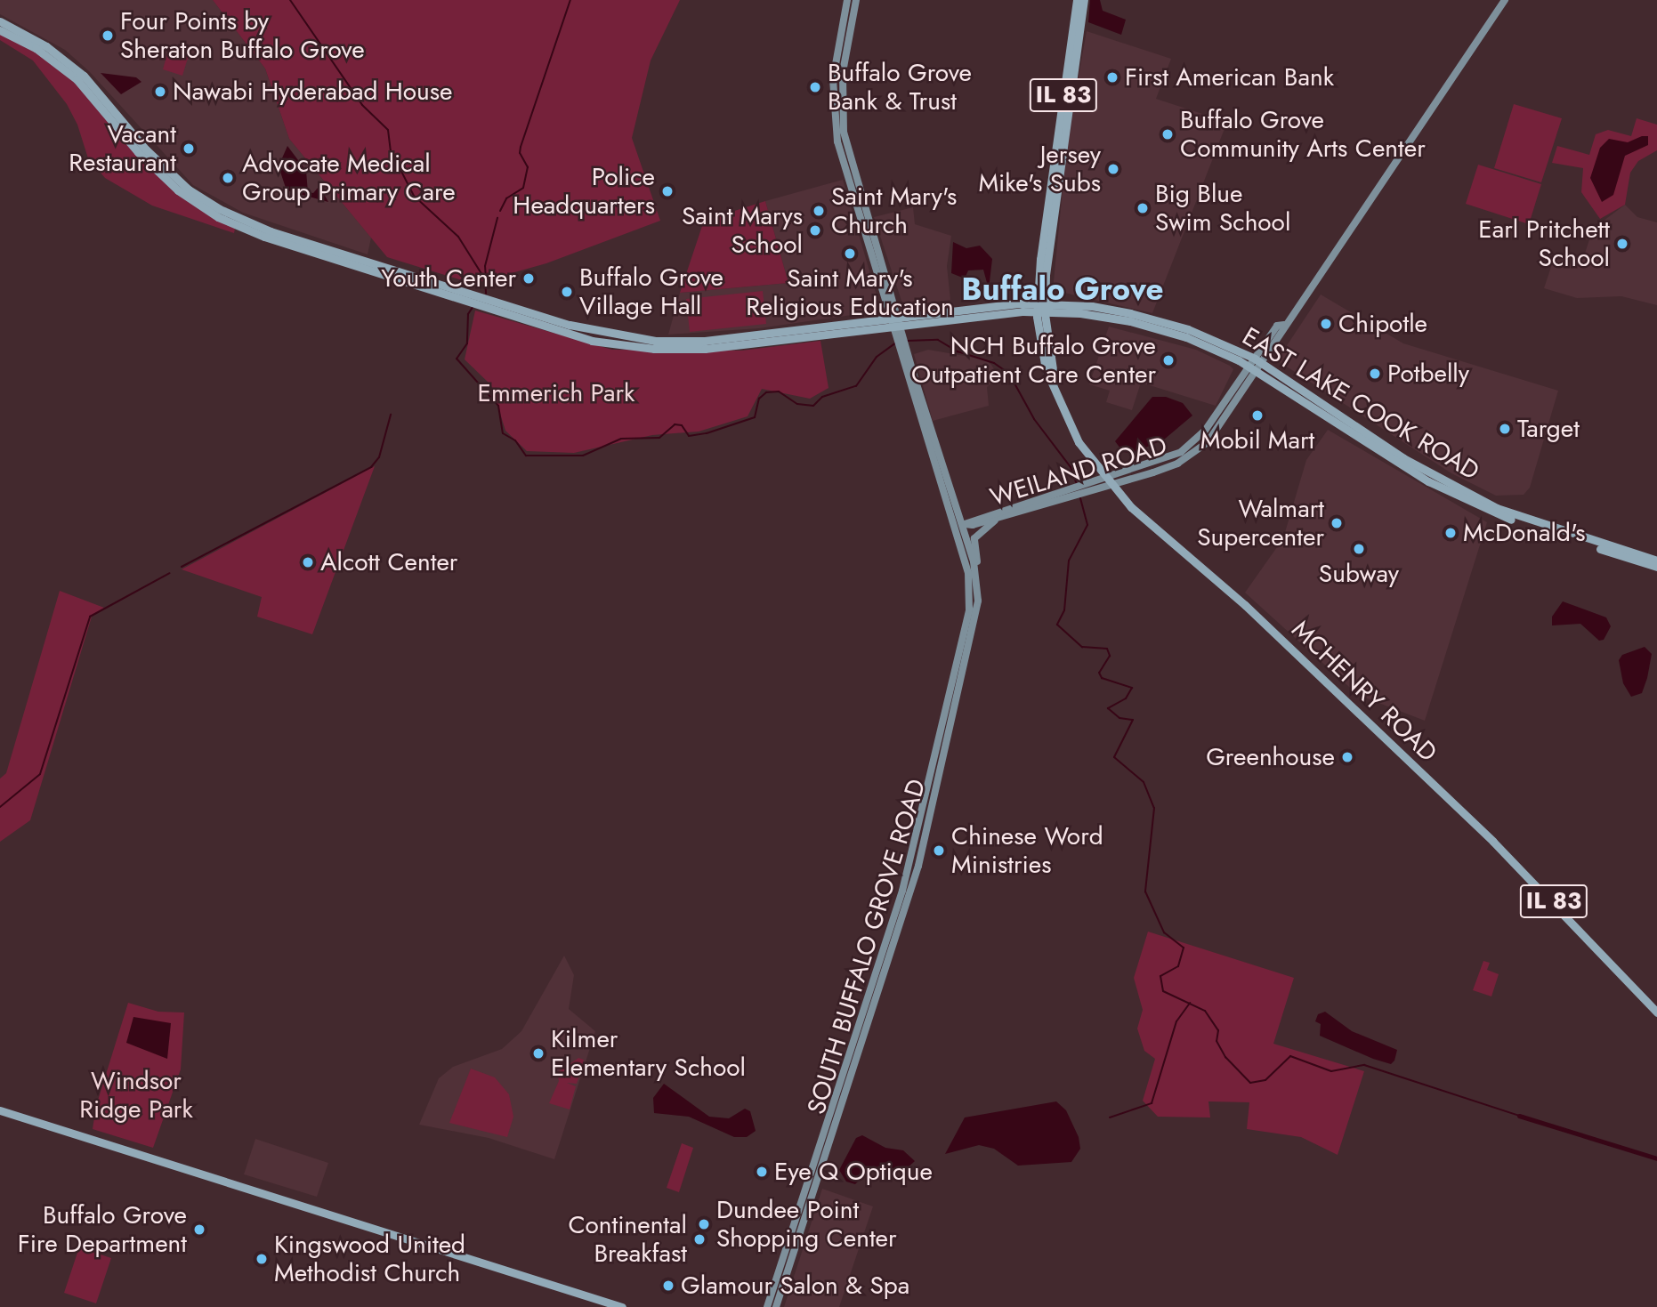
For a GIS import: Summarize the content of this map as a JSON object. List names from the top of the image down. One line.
{"streets":{"main road":["IL 83","EAST LAKE COOK ROAD","WEILAND ROAD","MCHENRY ROAD","SOUTH BUFFALO GROVE ROAD"]},"crossings":[["EAST LAKE COOK ROAD","WEILAND ROAD"],["EAST LAKE COOK ROAD","MCHENRY ROAD"],["EAST LAKE COOK ROAD","SOUTH BUFFALO GROVE ROAD"],["WEILAND ROAD","MCHENRY ROAD"],["WEILAND ROAD","SOUTH BUFFALO GROVE ROAD"]],"districts":["Buffalo Grove"],"parks":["Emmerich Park","Windsor Ridge Park"],"places":["Four Points by Sheraton Buffalo Grove","First American Bank","Buffalo Grove Bank & Trust","Nawabi Hyderabad House","Buffalo Grove Community Arts Center","Vacant Restaurant","Jersey Mike's Subs","Advocate Medical Group Primary Care","Police Headquarters","Big Blue Swim School","Saint Mary's Church","Saint Marys School","Earl Pritchett School","Saint Mary's Religious Education","Youth Center","Buffalo Grove Village Hall","Chipotle","NCH Buffalo Grove Outpatient Care Center","Potbelly","Mobil Mart","Target","Walmart Supercenter","McDonald's","Subway","Alcott Center","Greenhouse","Chinese Word Ministries","Kilmer Elementary School","Eye Q Optique","Dundee Point Shopping Center","Buffalo Grove Fire Department","Continental Breakfast","Kingswood United Methodist Church","Glamour Salon & Spa"]}
